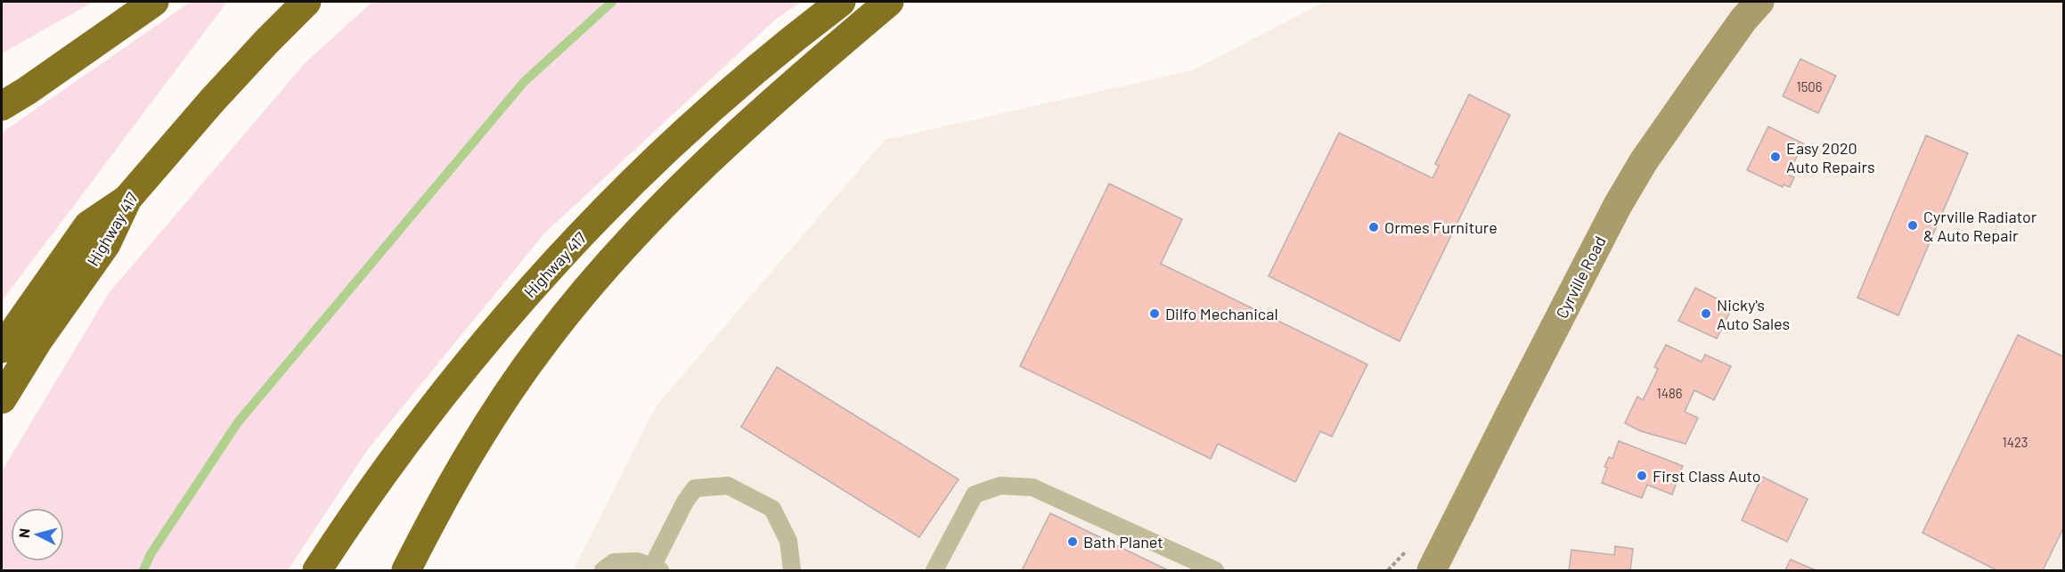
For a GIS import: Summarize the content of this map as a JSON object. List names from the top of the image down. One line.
{"streets":{"highway":["Highway 417"],"main road":["Cyrville Road"]},"places":["Easy 2020 Auto Repairs","Cyrville Radiator & Auto Repair","Ormes Furniture","Dilfo Mechanical","Nicky's Auto Sales","First Class Auto","Bath Planet"],"house_numbers":["1506","1486","1423"],"north":"left"}
